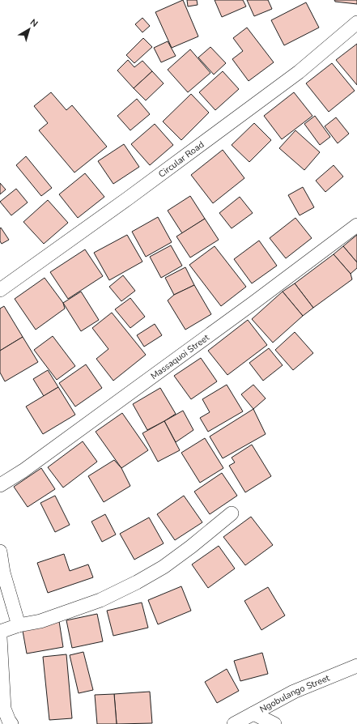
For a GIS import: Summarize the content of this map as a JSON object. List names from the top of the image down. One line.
{"streets":{"street":["Circular Road","Massaquoi Street","Ngobulango Street"]},"north":"top right"}
